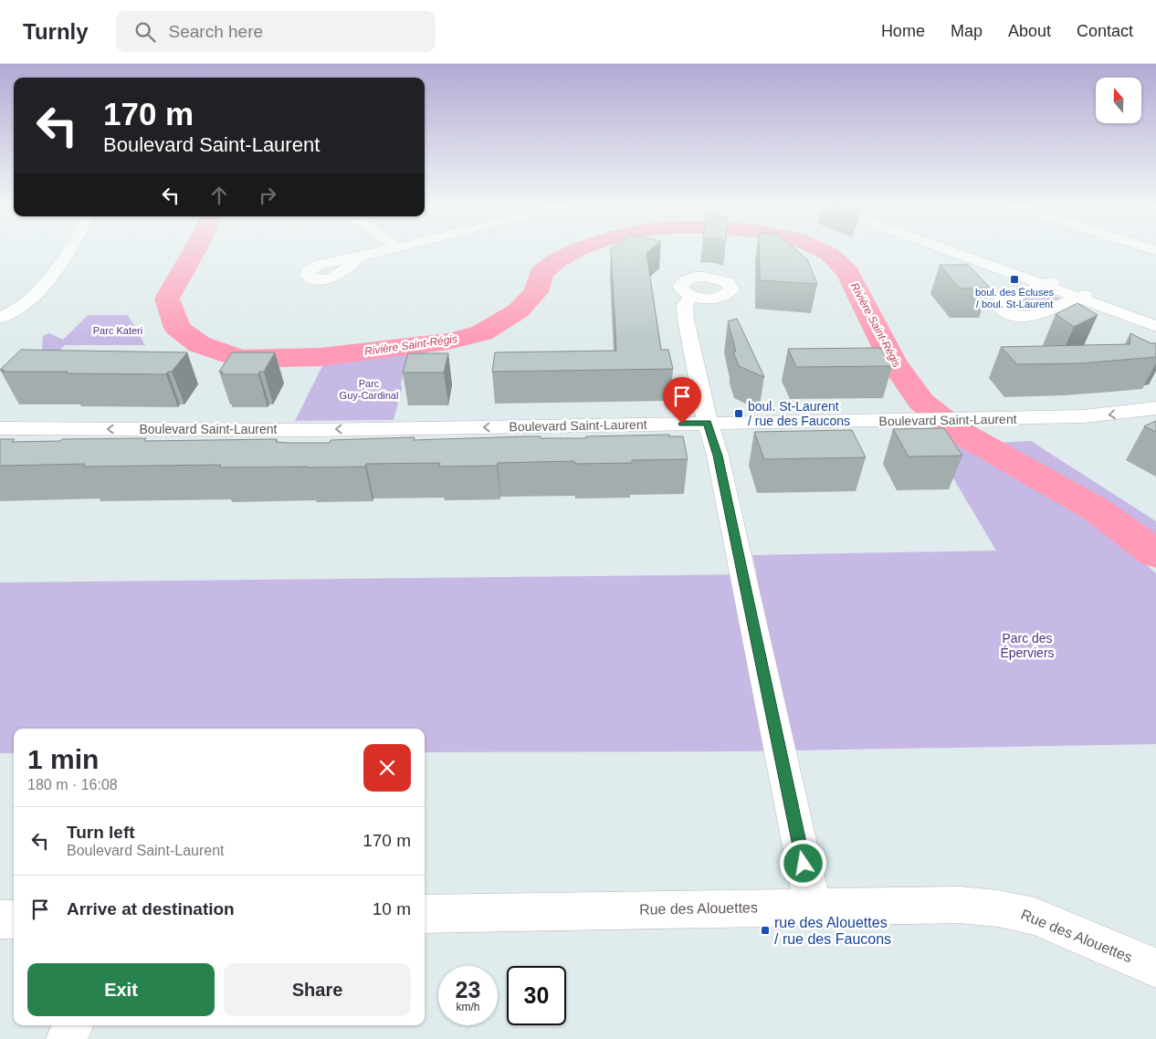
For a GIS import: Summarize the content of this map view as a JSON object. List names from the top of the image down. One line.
{"streets":{"street":["Boulevard Saint-Laurent","Rue des Alouettes"]},"water":["Rivière Saint-Régis"],"parks":["Parc Kateri","Parc Guy-Cardinal","Parc des Éperviers"],"places":{"transit":["boul. des Écluses / boul. St-Laurent","boul. St-Laurent / rue des Faucons","rue des Alouettes / rue des Faucons"]},"north":"top","page":{"header":"Turnly","search":"Search here","nav":["Home","Map","About","Contact"],"turn":["170 m","Boulevard Saint-Laurent"],"heading":["1 min","180 m · 16:08"],"list":[{"name":"Turn left","note":"Boulevard Saint-Laurent","value":"170 m"},{"name":"Arrive at destination","value":"10 m"}],"buttons":["Exit","Share"],"speed":"23 km/h","limit":"30"}}
